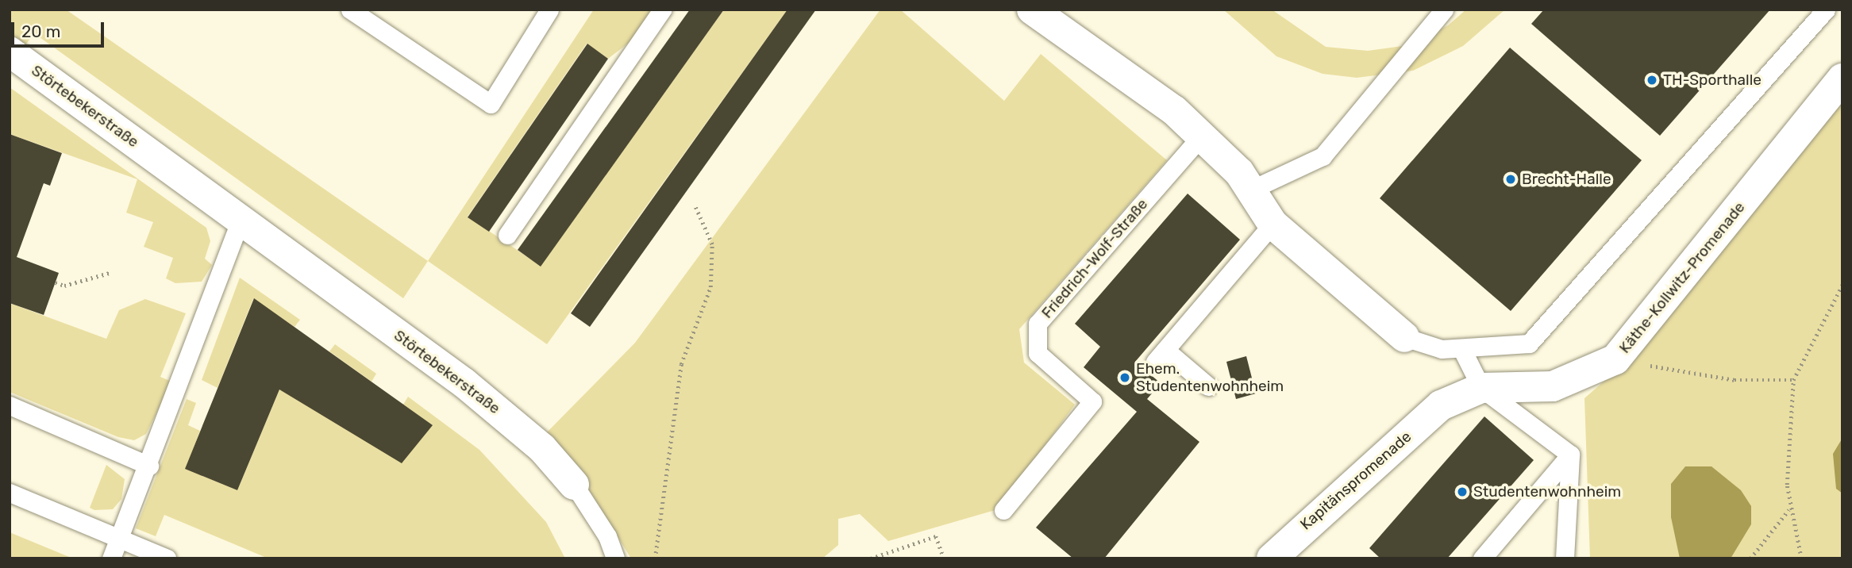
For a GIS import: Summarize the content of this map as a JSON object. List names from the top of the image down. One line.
{"streets":{"street":["Störtebekerstraße","Käthe-Kollwitz-Promenade","Kapitänspromenade"],"lane":["Friedrich-Wolf-Straße"]},"crossings":[["Käthe-Kollwitz-Promenade","Kapitänspromenade"]],"places":["TH-Sporthalle","Brecht-Halle","Ehem. Studentenwohnheim","Studentenwohnheim"],"scale_bar":"20 m"}
